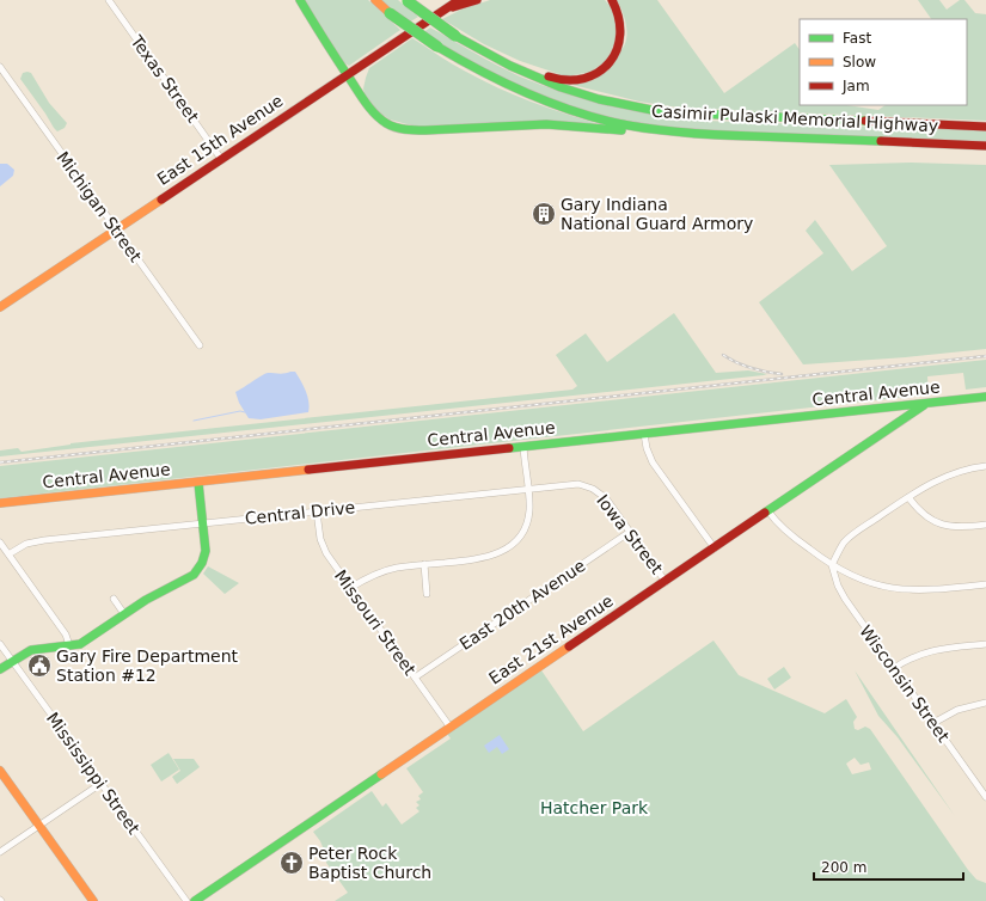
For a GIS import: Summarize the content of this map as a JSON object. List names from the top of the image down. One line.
{"streets":{"main road":["Casimir Pulaski Memorial Highway","East 15th Avenue","Central Avenue","East 21st Avenue"],"street":["Texas Street","Michigan Street","Central Drive","Iowa Street","East 20th Avenue","Missouri Street","Wisconsin Street","Mississippi Street"]},"crossings":[["Texas Street","East 15th Avenue"],["East 15th Avenue","Michigan Street"],["Central Avenue","East 21st Avenue"],["Central Drive","Iowa Street"],["Central Drive","Missouri Street"],["Iowa Street","East 20th Avenue"],["Iowa Street","East 21st Avenue"],["East 20th Avenue","Missouri Street"],["Missouri Street","East 21st Avenue"]],"parks":["Hatcher Park"],"places":{"building":["Gary Indiana National Guard Armory"],"public building":["Gary Fire Department Station #12"],"church":["Peter Rock Baptist Church"]},"legend":["Fast","Slow","Jam"],"scale_bar":"200 m"}
